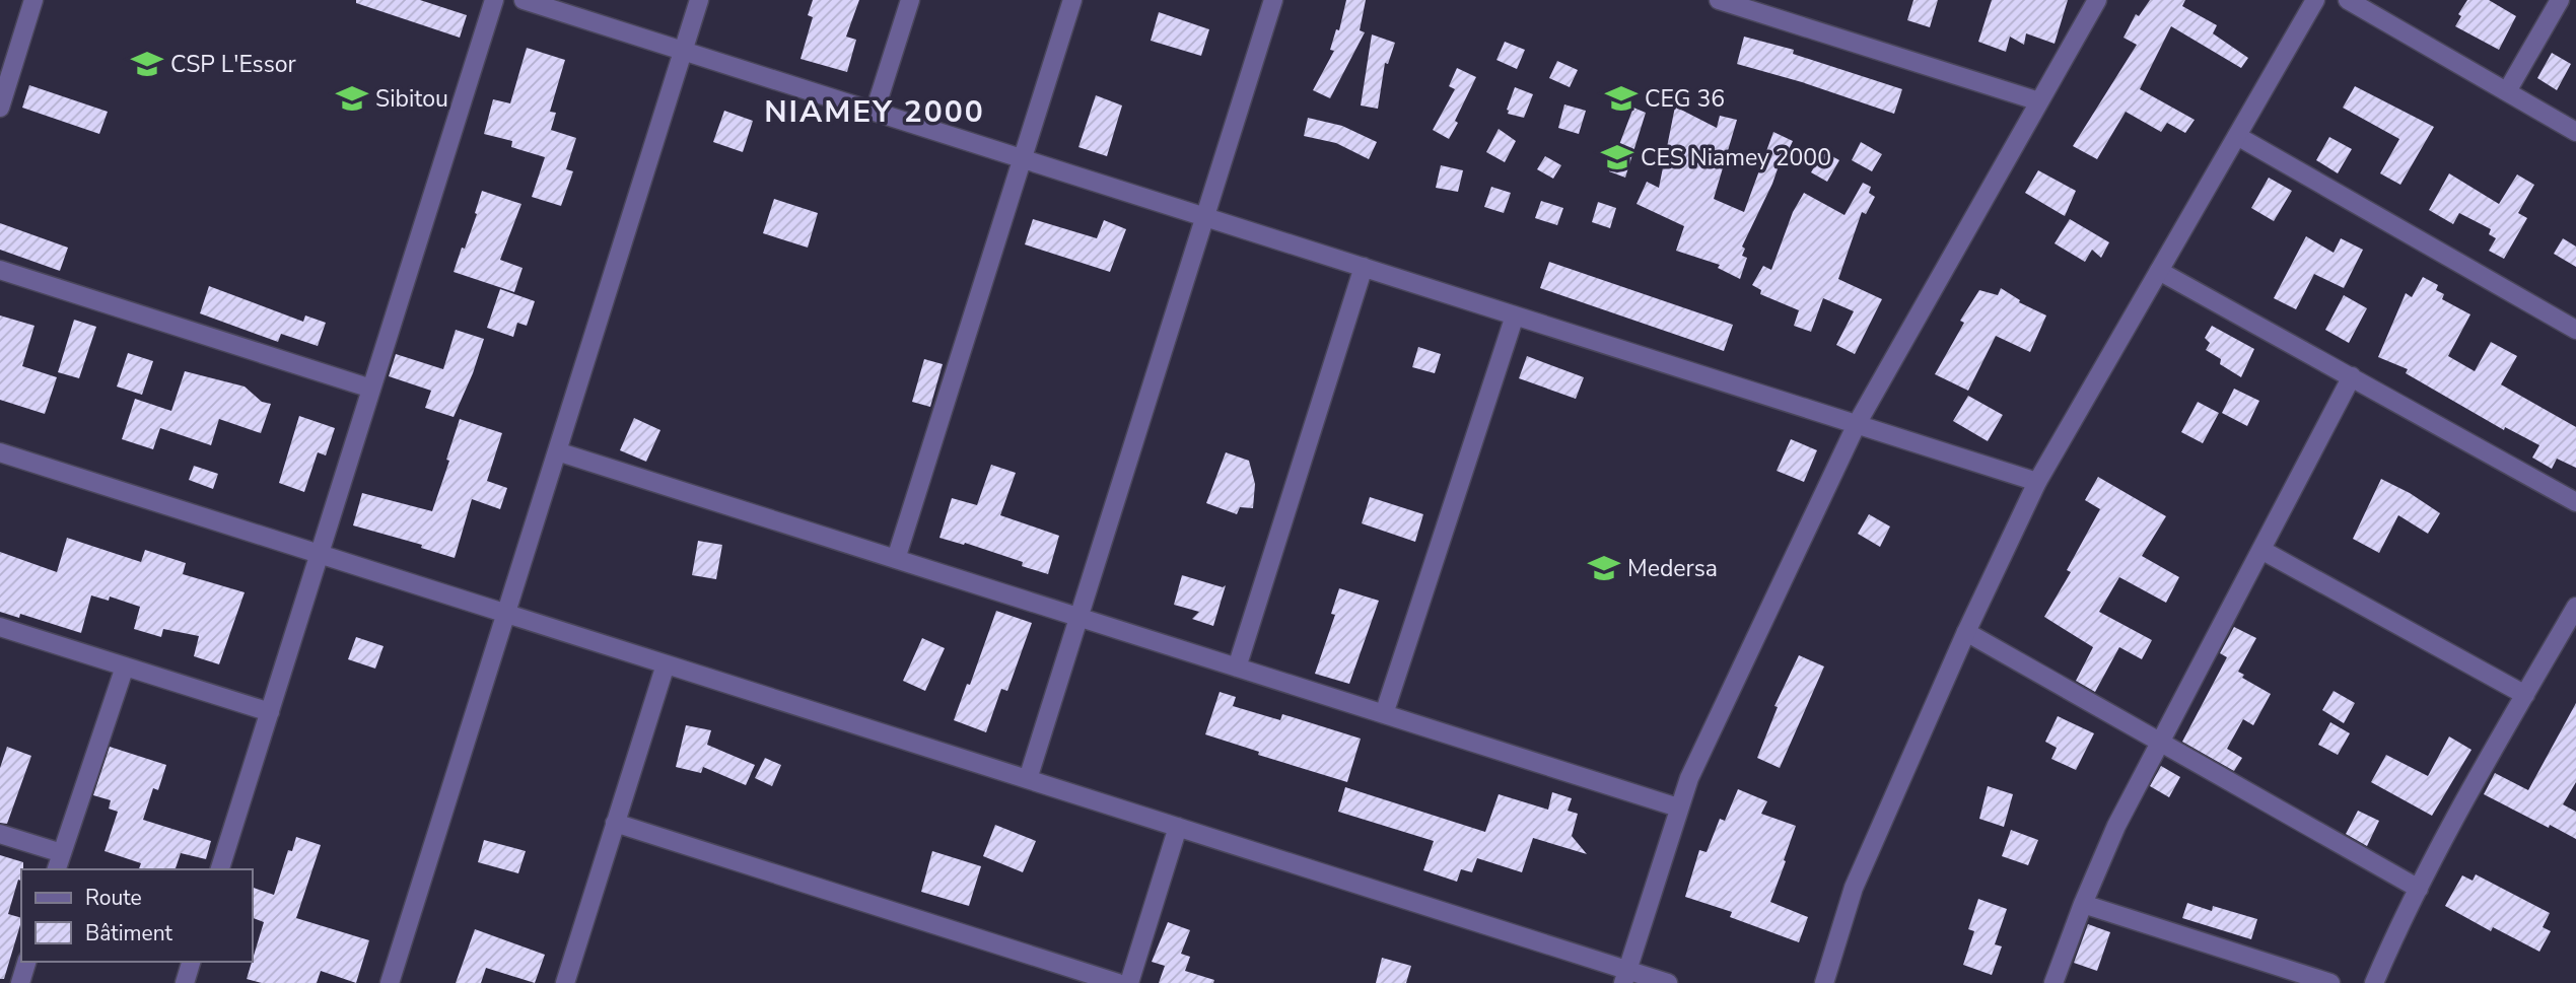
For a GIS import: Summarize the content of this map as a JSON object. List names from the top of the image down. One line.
{"districts":["NIAMEY 2000"],"places":{"school or university":["CSP L'Essor","Sibitou","CEG 36","CES Niamey 2000","Medersa"]},"legend":["Route","Bâtiment"]}
